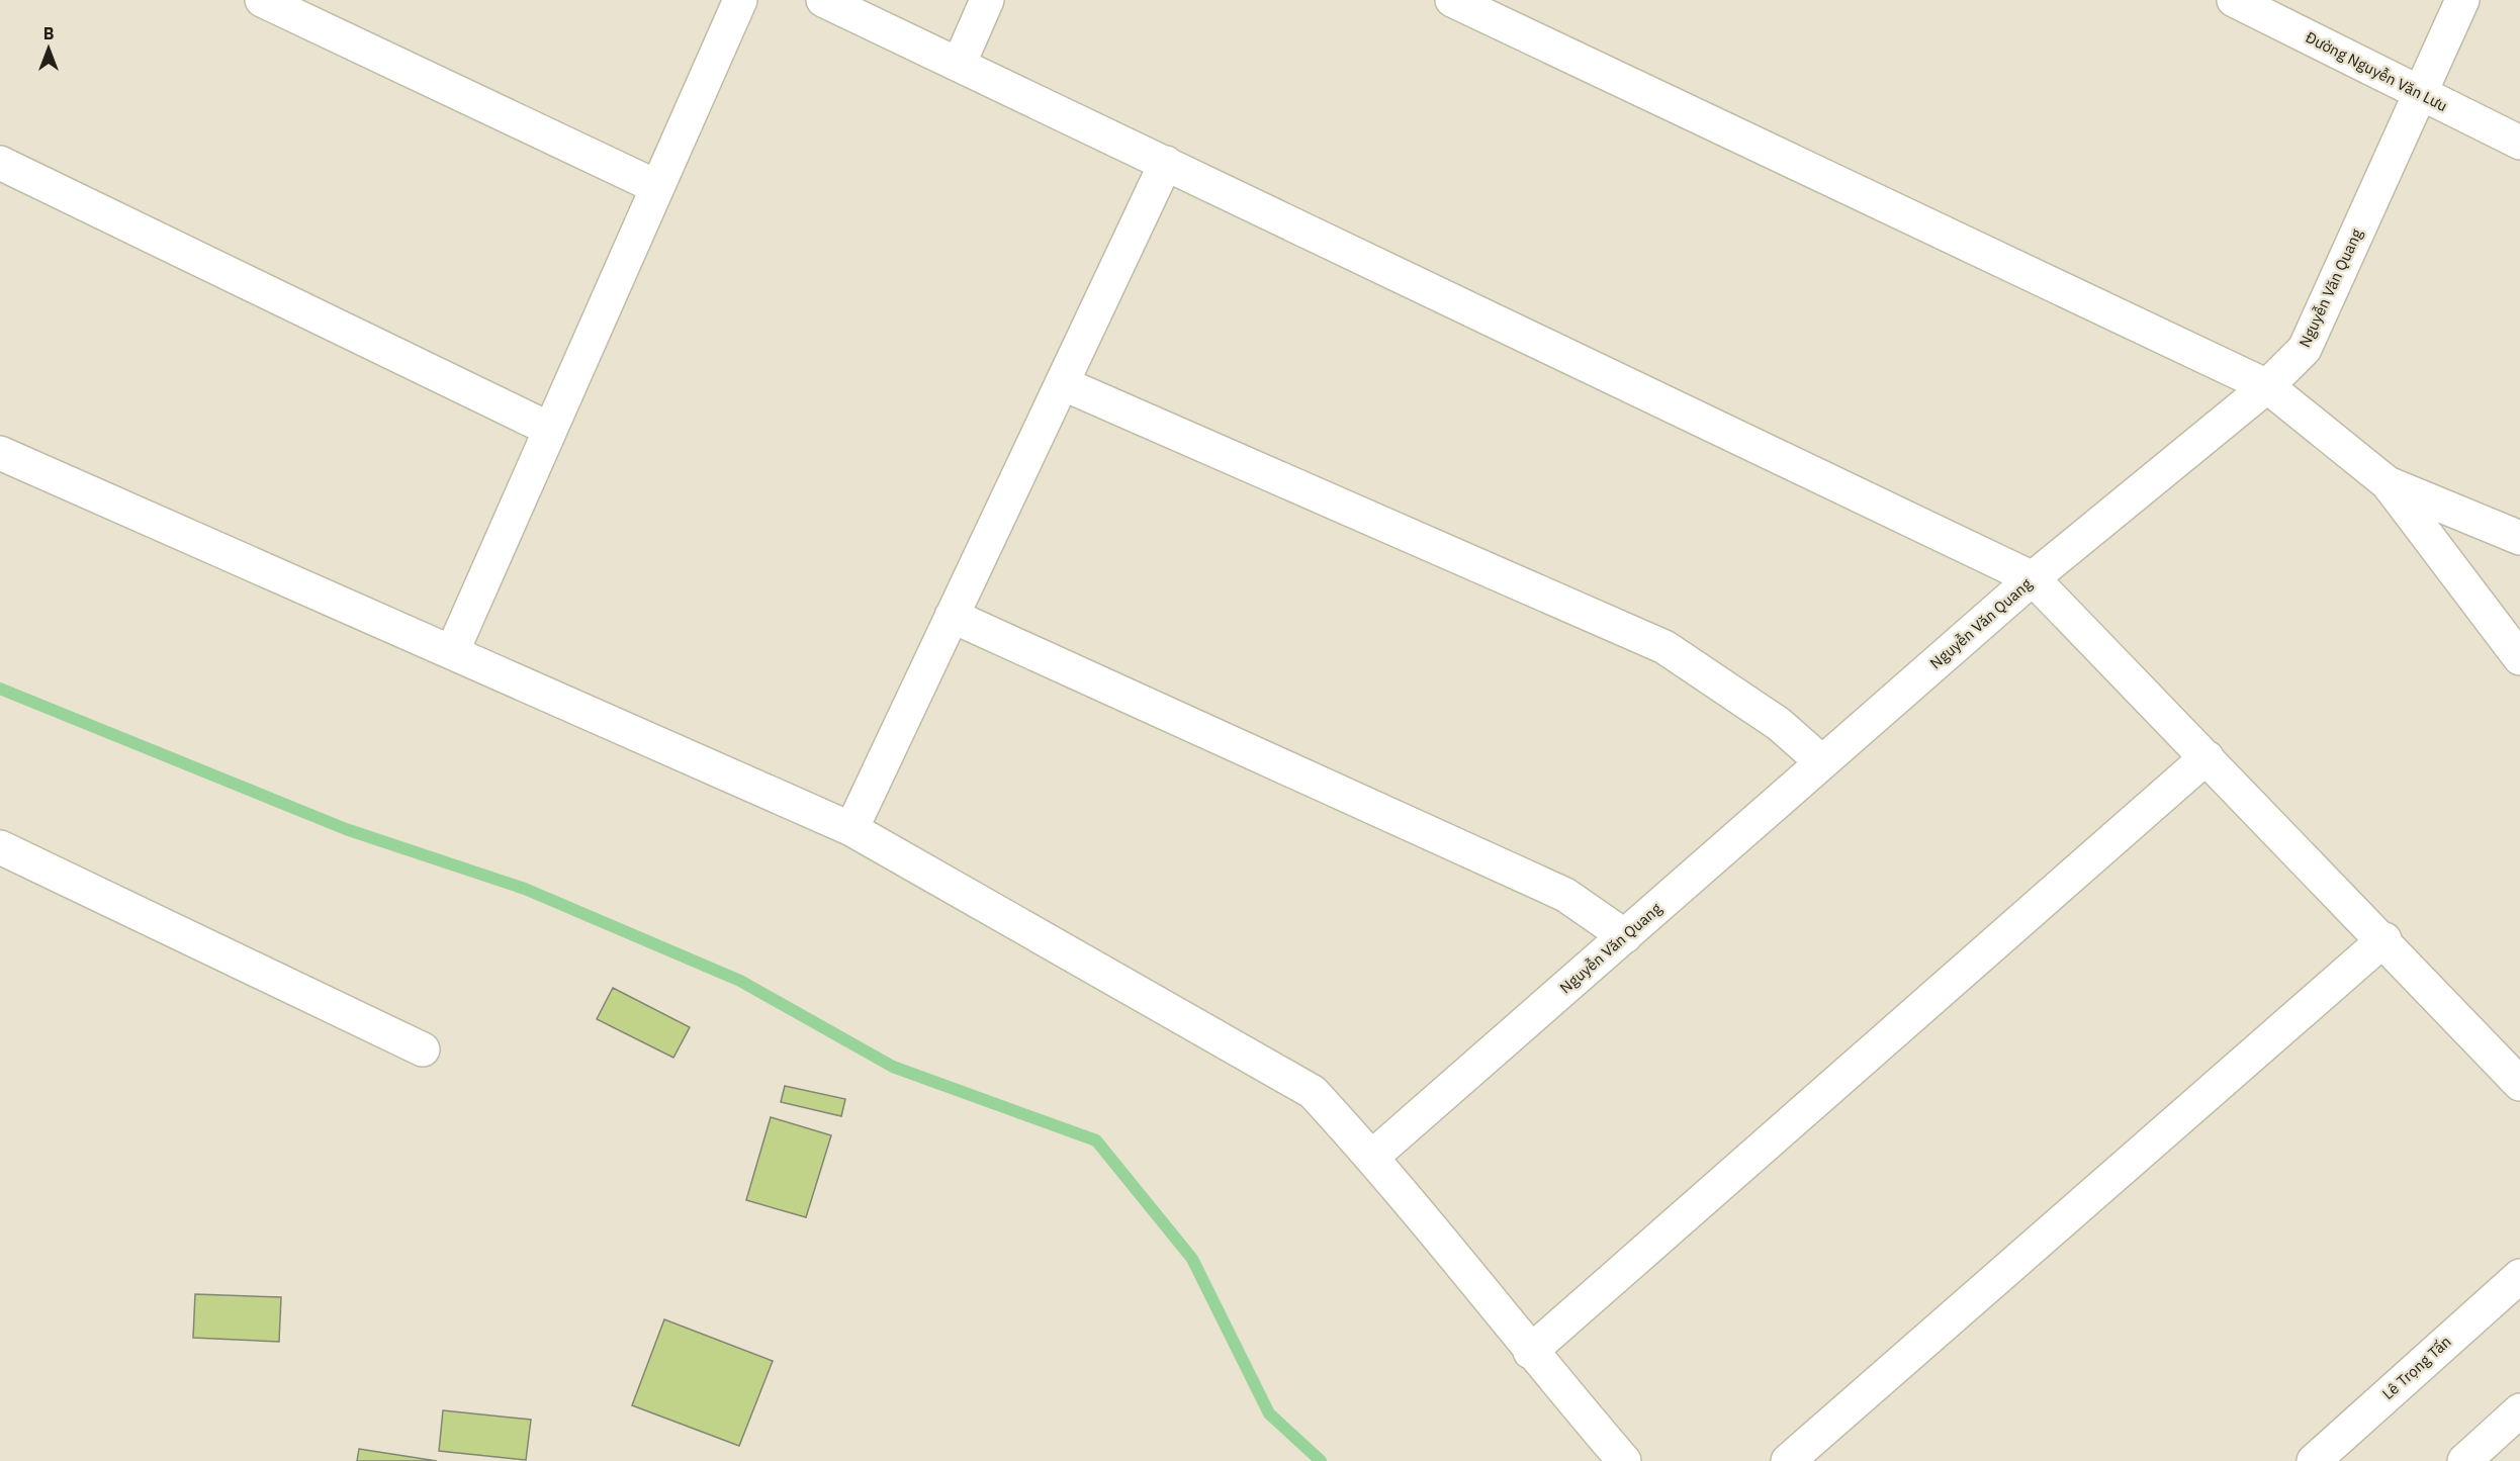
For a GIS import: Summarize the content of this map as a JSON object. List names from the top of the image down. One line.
{"streets":{"street":["Đường Nguyễn Văn Lưu","Nguyễn Văn Quang","Lê Trọng Tấn"]},"crossings":[["Đường Nguyễn Văn Lưu","Nguyễn Văn Quang"]],"north":"top"}
